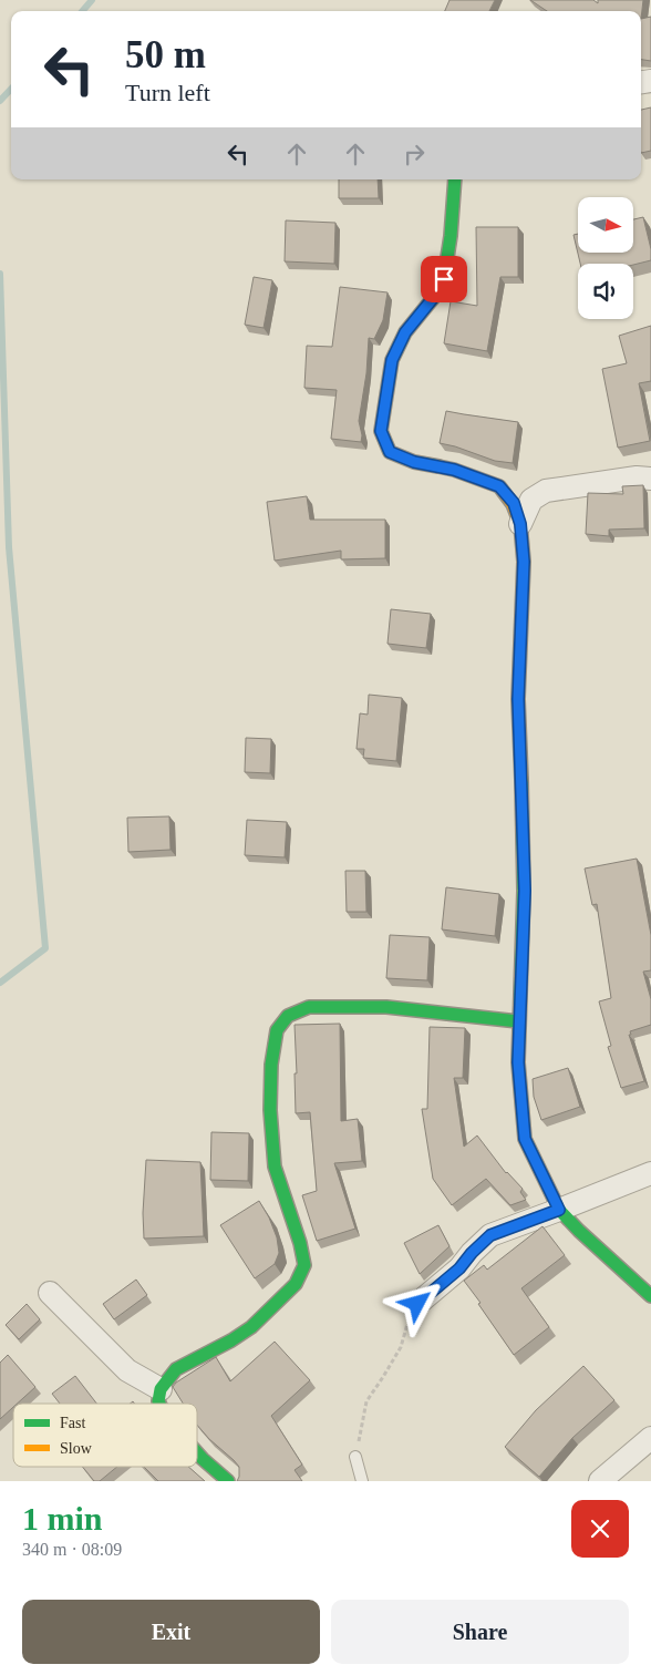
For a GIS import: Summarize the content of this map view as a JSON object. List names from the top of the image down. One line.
{"legend":["Fast","Slow"],"north":"right","page":{"turn":["50 m","Turn left"],"heading":["1 min","340 m · 08:09"],"buttons":["Exit","Share"]}}
